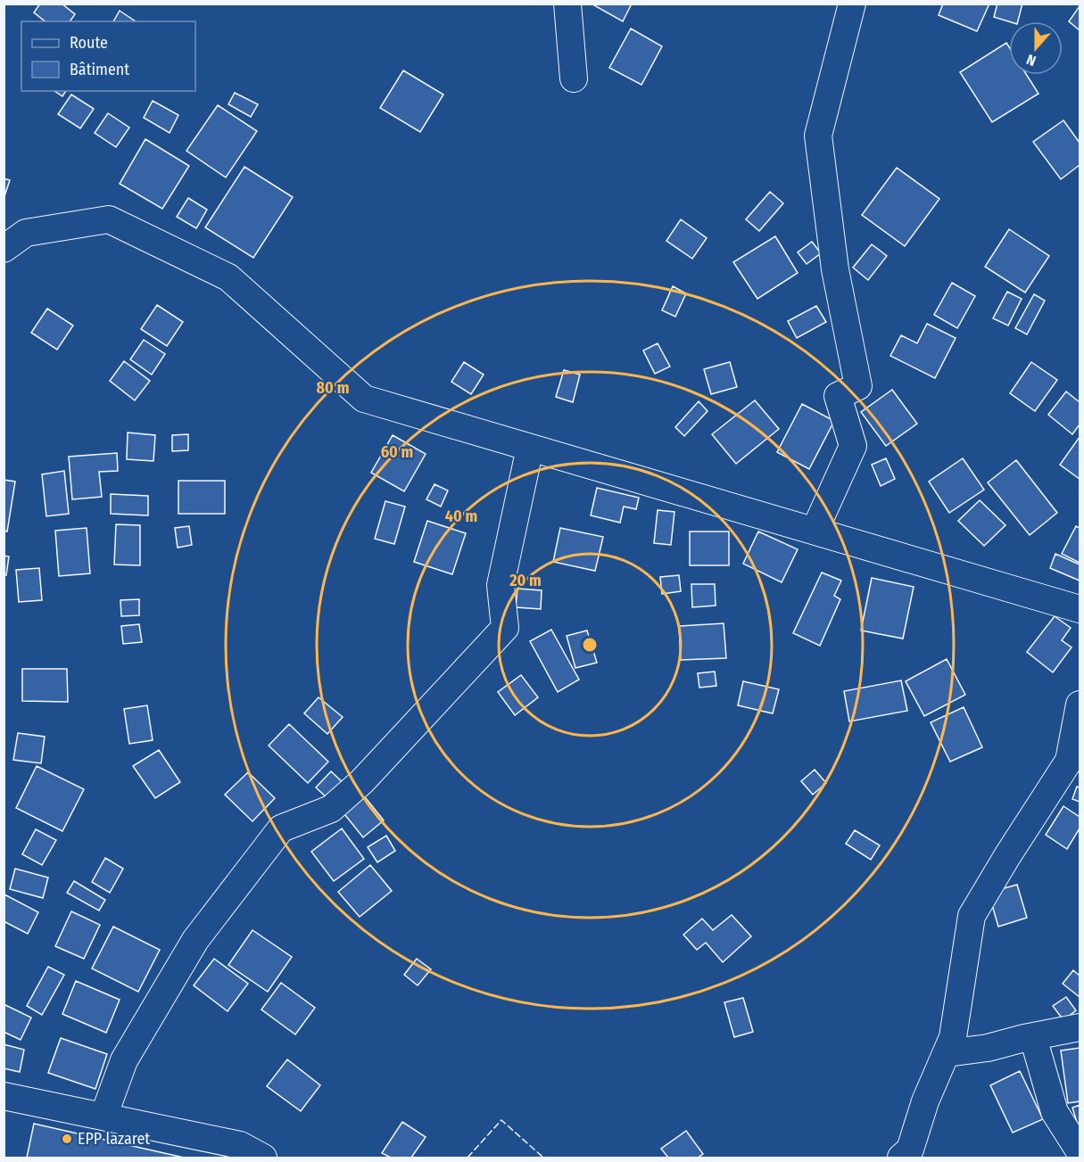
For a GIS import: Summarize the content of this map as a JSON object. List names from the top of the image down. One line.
{"places":["EPP lazaret"],"legend":["Route","Bâtiment"],"north":"bottom","rings":["80 m","60 m","40 m","20 m"]}
